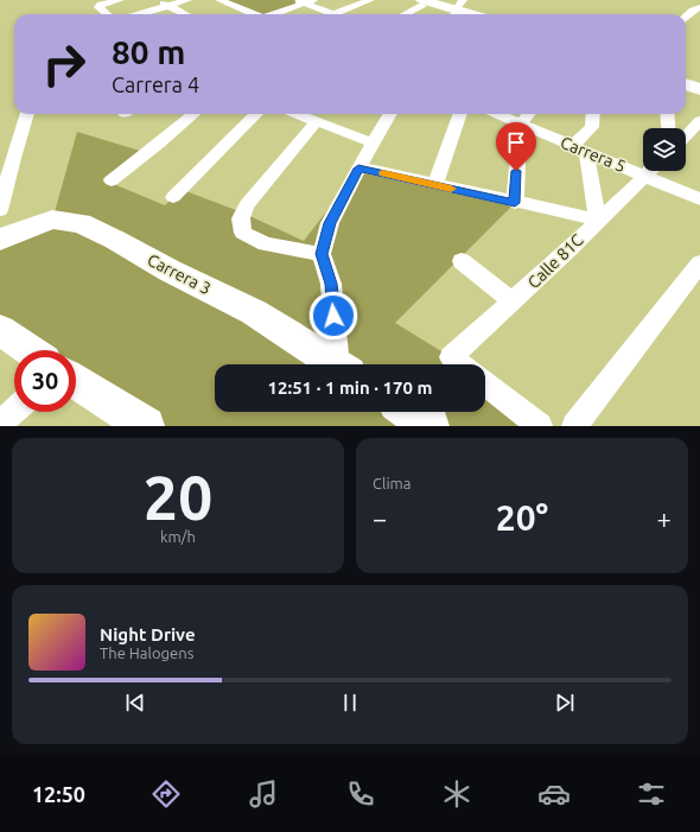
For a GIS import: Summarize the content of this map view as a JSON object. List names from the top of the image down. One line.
{"streets":{"main road":["Carrera 3"],"street":["Carrera 5","Calle 81C"]},"page":{"turn":["80 m","Carrera 4"],"limit":"30","trip":"12:51 · 1 min · 170 m","tile":[["20","km/h"],"Clima"],"heat":["−","20°","+"],"song":["Night Drive","The Halogens"],"tabs":"12:50"}}
